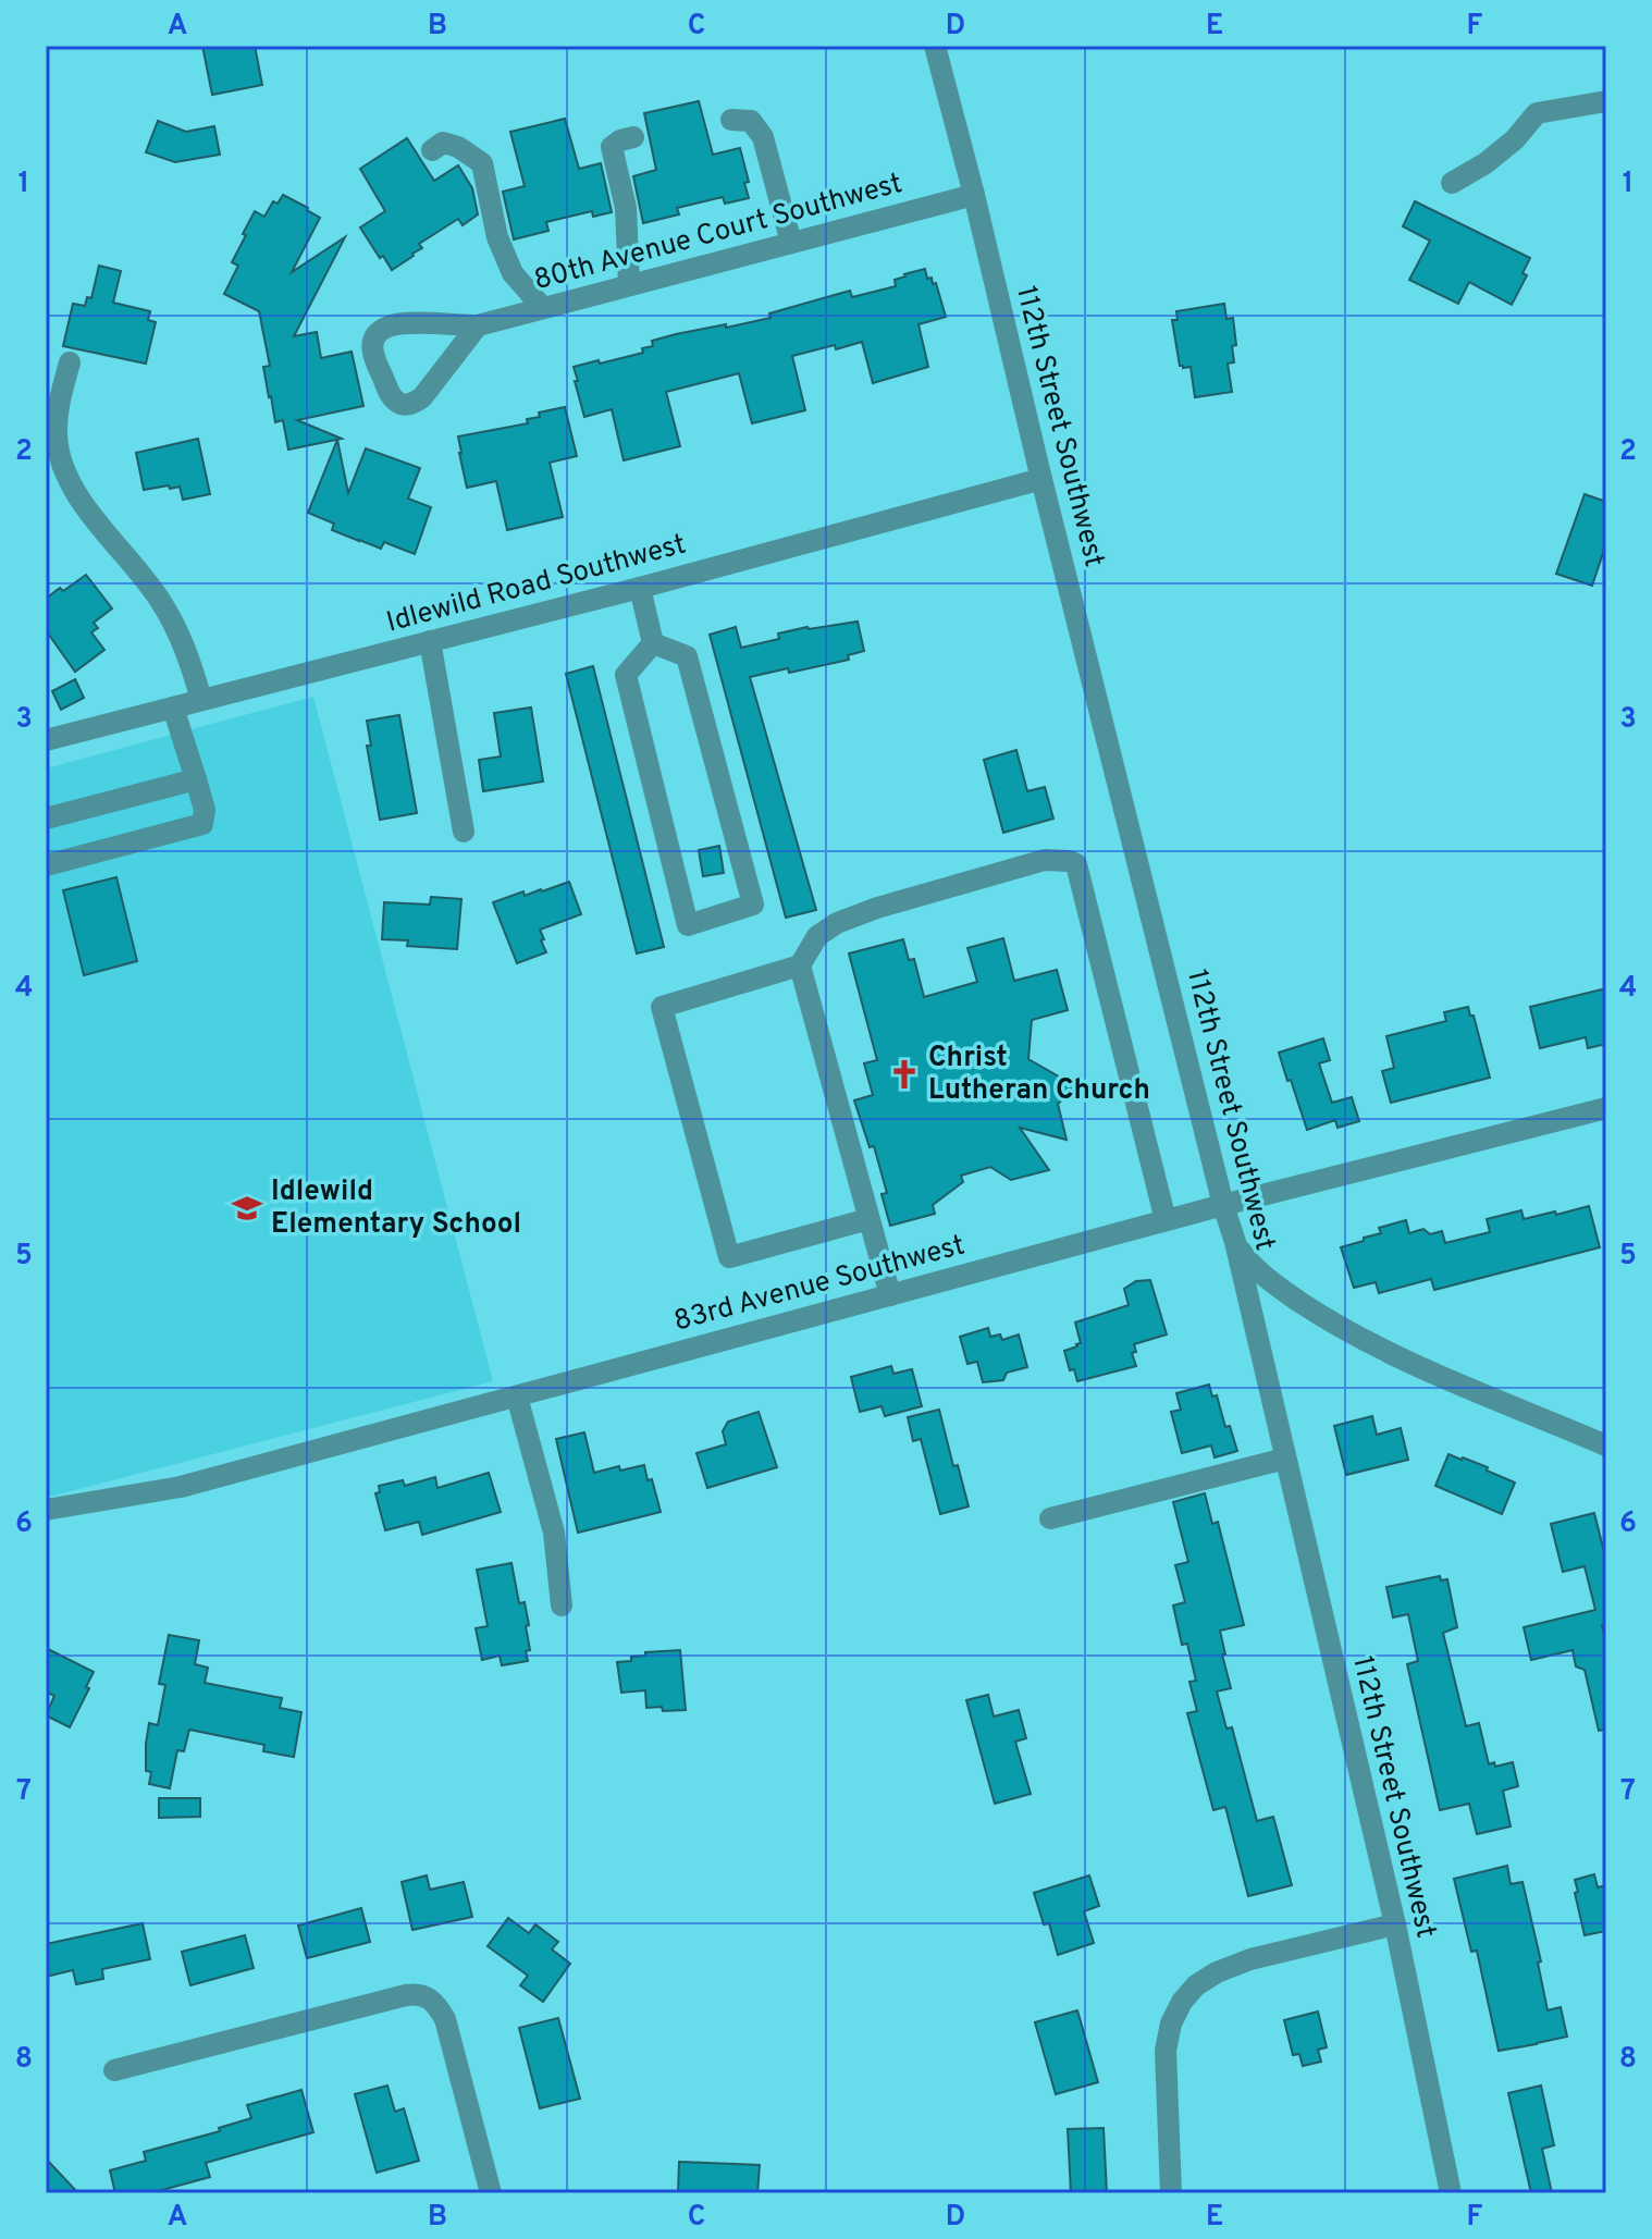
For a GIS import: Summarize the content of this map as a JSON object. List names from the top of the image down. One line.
{"streets":{"street":["80th Avenue Court Southwest","112th Street Southwest","Idlewild Road Southwest","83rd Avenue Southwest"]},"crossings":[["80th Avenue Court Southwest","112th Street Southwest"],["112th Street Southwest","Idlewild Road Southwest"],["112th Street Southwest","83rd Avenue Southwest"]],"places":{"church":["Christ Lutheran Church"],"school or university":["Idlewild Elementary School"]},"grid":{"columns":["A","B","C","D","E","F"],"rows":["1","2","3","4","5","6","7","8"]}}
